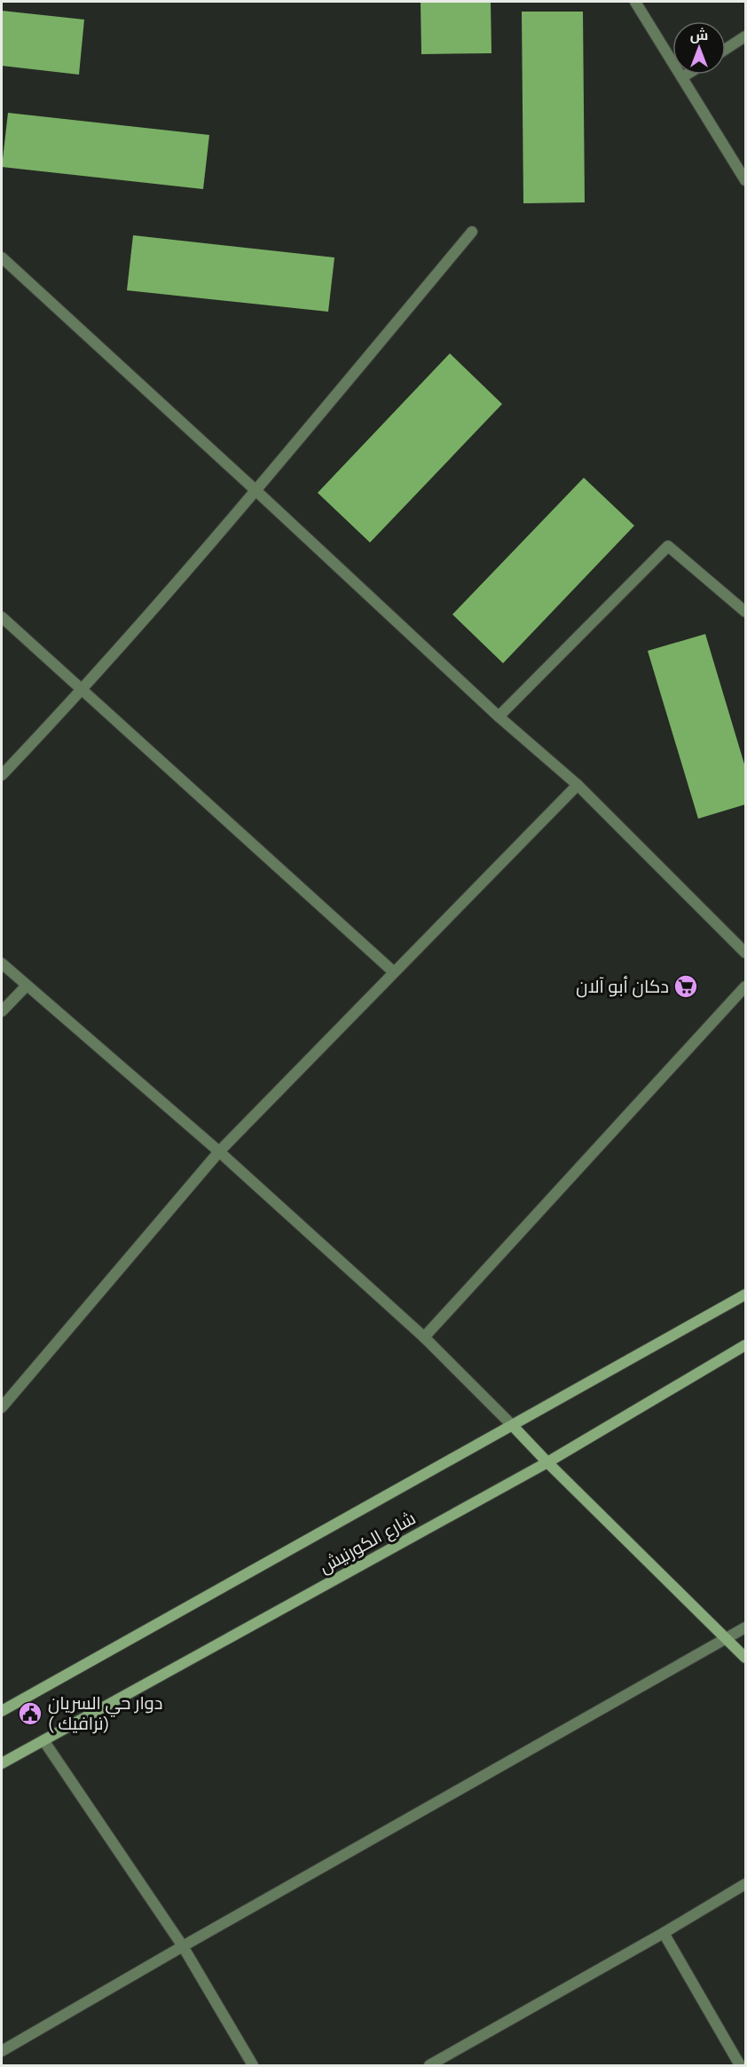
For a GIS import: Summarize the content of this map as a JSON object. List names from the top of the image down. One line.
{"streets":{"street":["شارع الكورنيش"]},"places":{"supermarket":["دكان أبو آلان"],"public building":["دوار حي السريان ( ترافيك)"]},"north":"top"}
